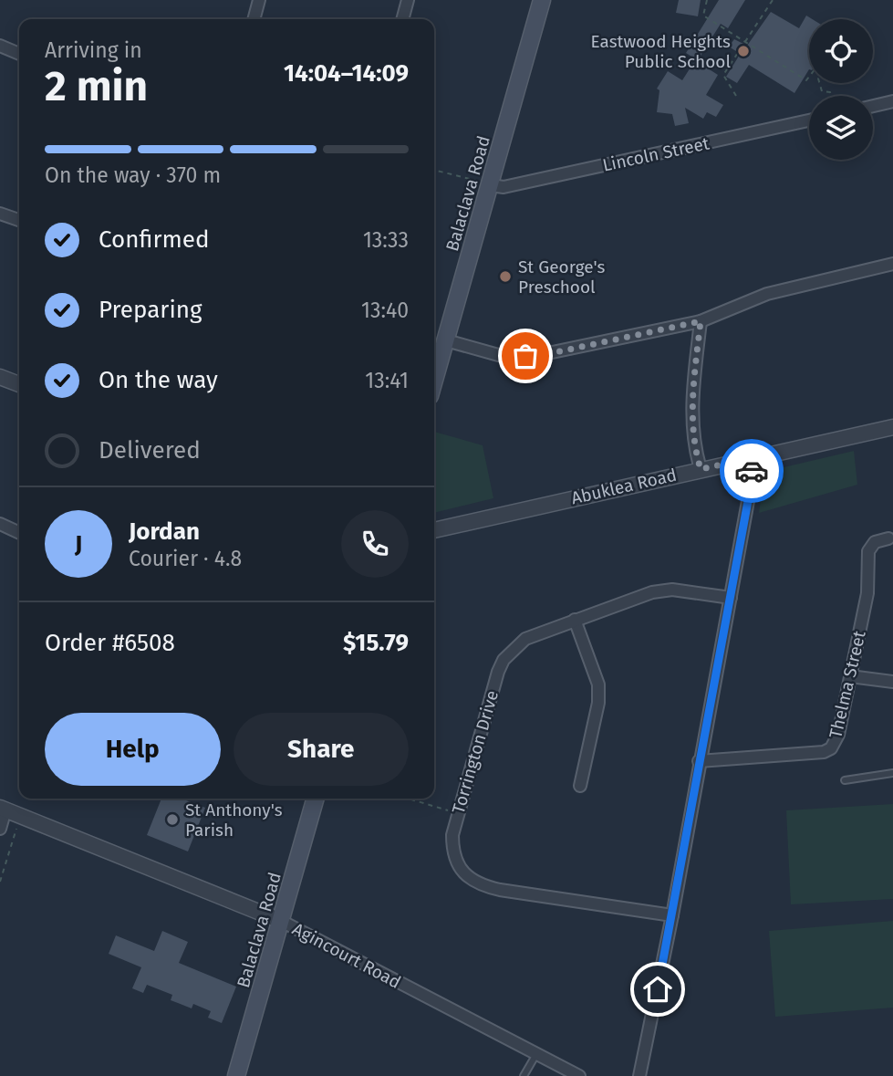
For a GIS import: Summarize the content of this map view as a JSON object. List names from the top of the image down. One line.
{"streets":{"main road":["Balaclava Road"],"street":["Lincoln Street","Abuklea Road","Thelma Street","Torrington Drive","Agincourt Road"]},"crossings":[["Lincoln Street","Balaclava Road"],["Balaclava Road","Agincourt Road"]],"places":["Eastwood Heights Public School","St George's Preschool","St Anthony's Parish"],"page":{"heading":["2 min","Arriving in","14:04–14:09"],"panel":["Jordan","Courier · 4.8","Order #6508","$15.79"],"bar":"On the way · 370 m","list":[["Confirmed","13:33"],["Preparing","13:40"],["On the way","13:41"],"Delivered"],"round":"J","buttons":["Help","Share"]}}
